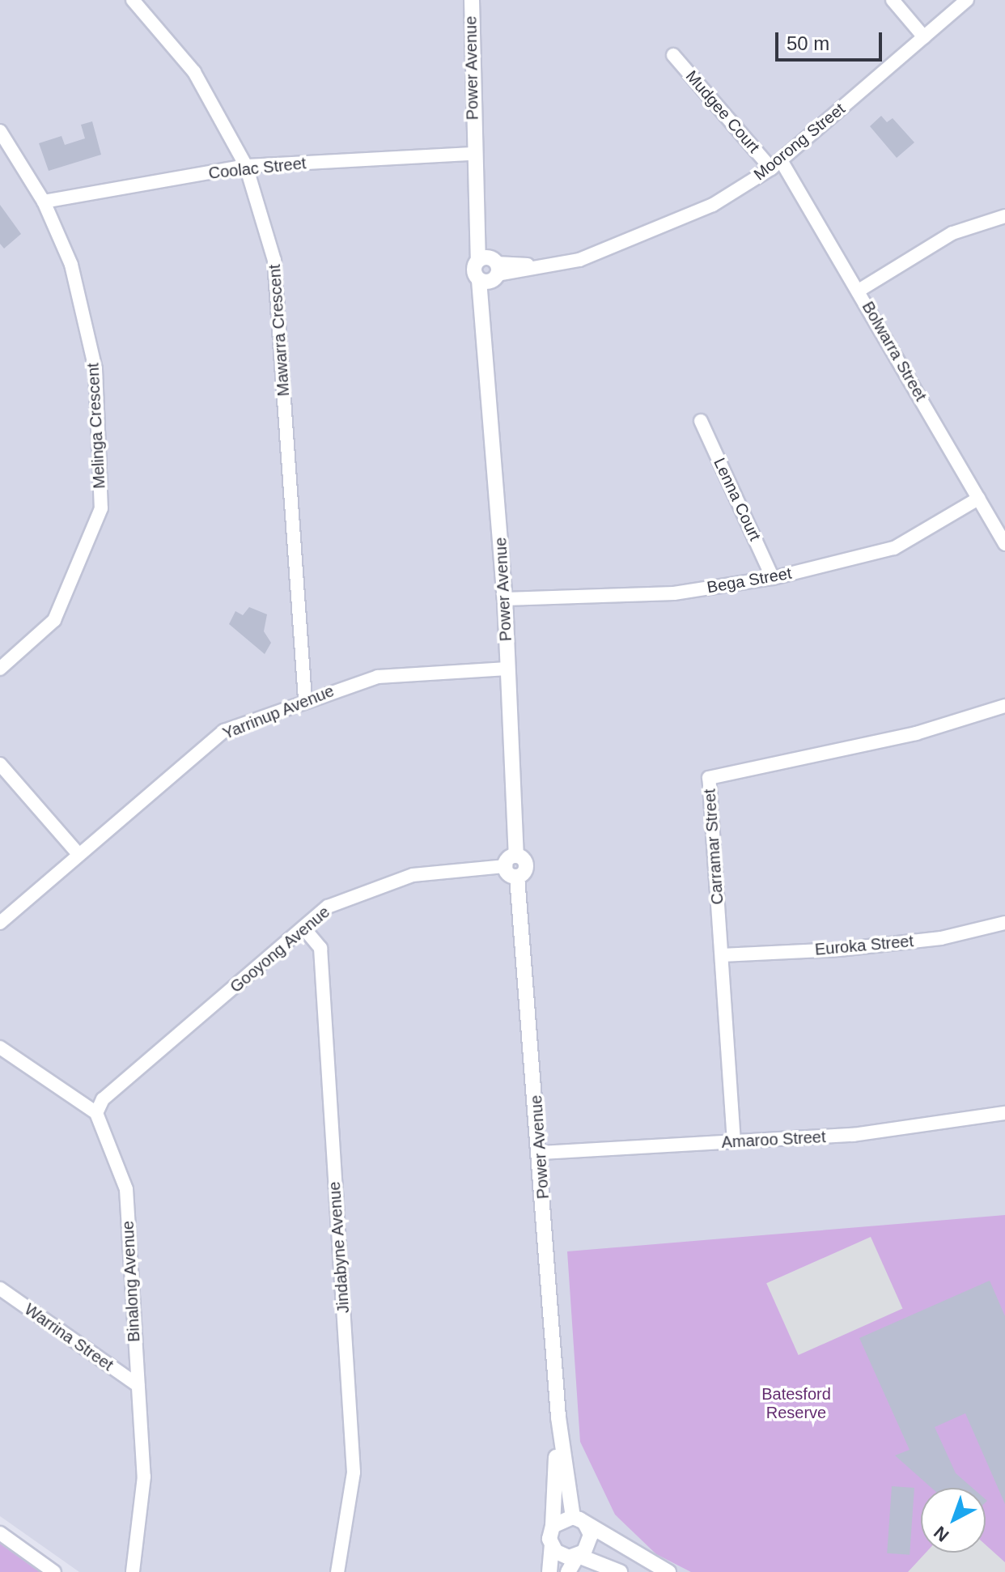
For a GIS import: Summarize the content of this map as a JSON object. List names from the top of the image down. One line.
{"streets":{"street":["Power Avenue","Mudgee Court","Moorong Street","Coolac Street","Mawarra Crescent","Bolwarra Street","Melinga Crescent","Lenna Court","Bega Street","Yarrinup Avenue","Carramar Street","Euroka Street","Gooyong Avenue","Amaroo Street","Jindabyne Avenue","Binalong Avenue","Warrina Street"]},"crossings":[["Power Avenue","Moorong Street"],["Power Avenue","Coolac Street"],["Power Avenue","Bega Street"],["Power Avenue","Yarrinup Avenue"],["Power Avenue","Gooyong Avenue"],["Power Avenue","Amaroo Street"],["Mudgee Court","Moorong Street"],["Mudgee Court","Bolwarra Street"],["Moorong Street","Bolwarra Street"],["Coolac Street","Mawarra Crescent"],["Coolac Street","Melinga Crescent"],["Mawarra Crescent","Yarrinup Avenue"],["Bolwarra Street","Bega Street"],["Lenna Court","Bega Street"],["Carramar Street","Euroka Street"],["Carramar Street","Amaroo Street"],["Gooyong Avenue","Jindabyne Avenue"],["Gooyong Avenue","Binalong Avenue"],["Binalong Avenue","Warrina Street"]],"parks":["Batesford Reserve"],"scale_bar":"50 m","north":"bottom left"}
